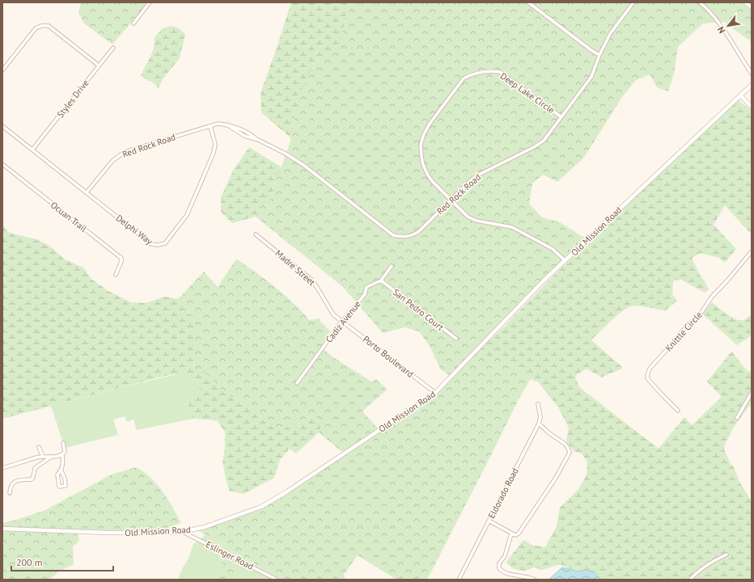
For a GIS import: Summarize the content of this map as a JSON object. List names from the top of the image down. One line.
{"streets":{"street":["Deep Lake Circle","Styles Drive","Red Rock Road","Ocuan Trail","Delphi Way","Old Mission Road","Madre Street","San Pedro Court","Cadiz Avenue","Knittle Circle","Porto Boulevard","Eldorado Road","Eslinger Road"]},"crossings":[["Deep Lake Circle","Red Rock Road"],["Deep Lake Circle","Old Mission Road"],["Styles Drive","Delphi Way"],["Red Rock Road","Delphi Way"],["Old Mission Road","Porto Boulevard"],["Old Mission Road","Eslinger Road"],["Madre Street","Cadiz Avenue"],["Madre Street","Porto Boulevard"],["San Pedro Court","Cadiz Avenue"],["Cadiz Avenue","Porto Boulevard"]],"scale_bar":"200 m","north":"bottom left"}
